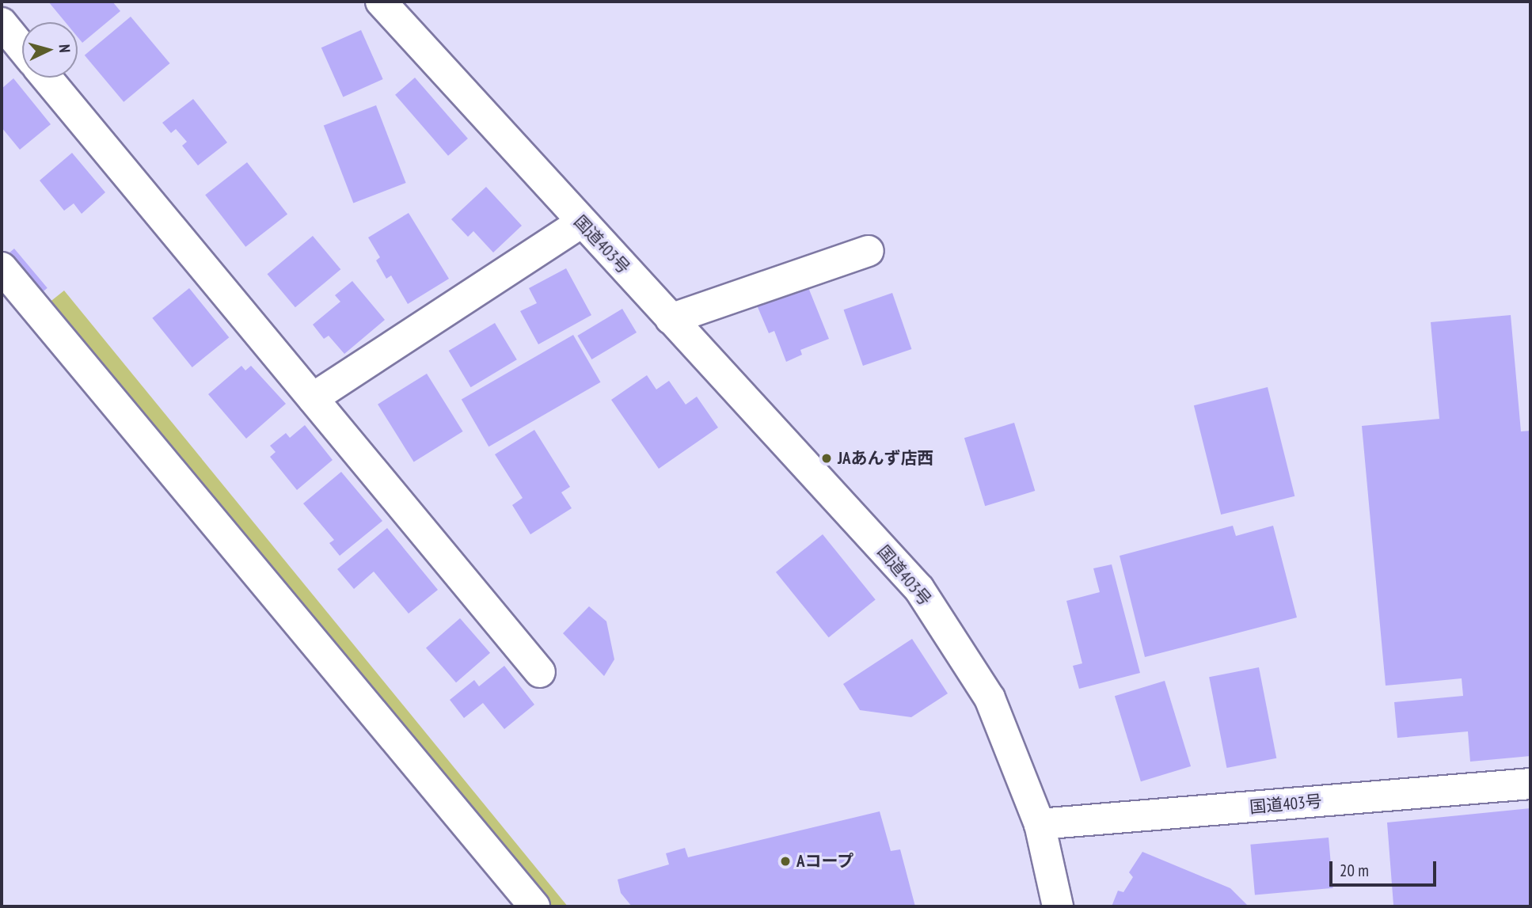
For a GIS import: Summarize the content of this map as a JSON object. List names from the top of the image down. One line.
{"streets":{"main road":["国道403号"]},"places":["JAあんず店西","Aコープ"],"scale_bar":"20 m","north":"right"}
